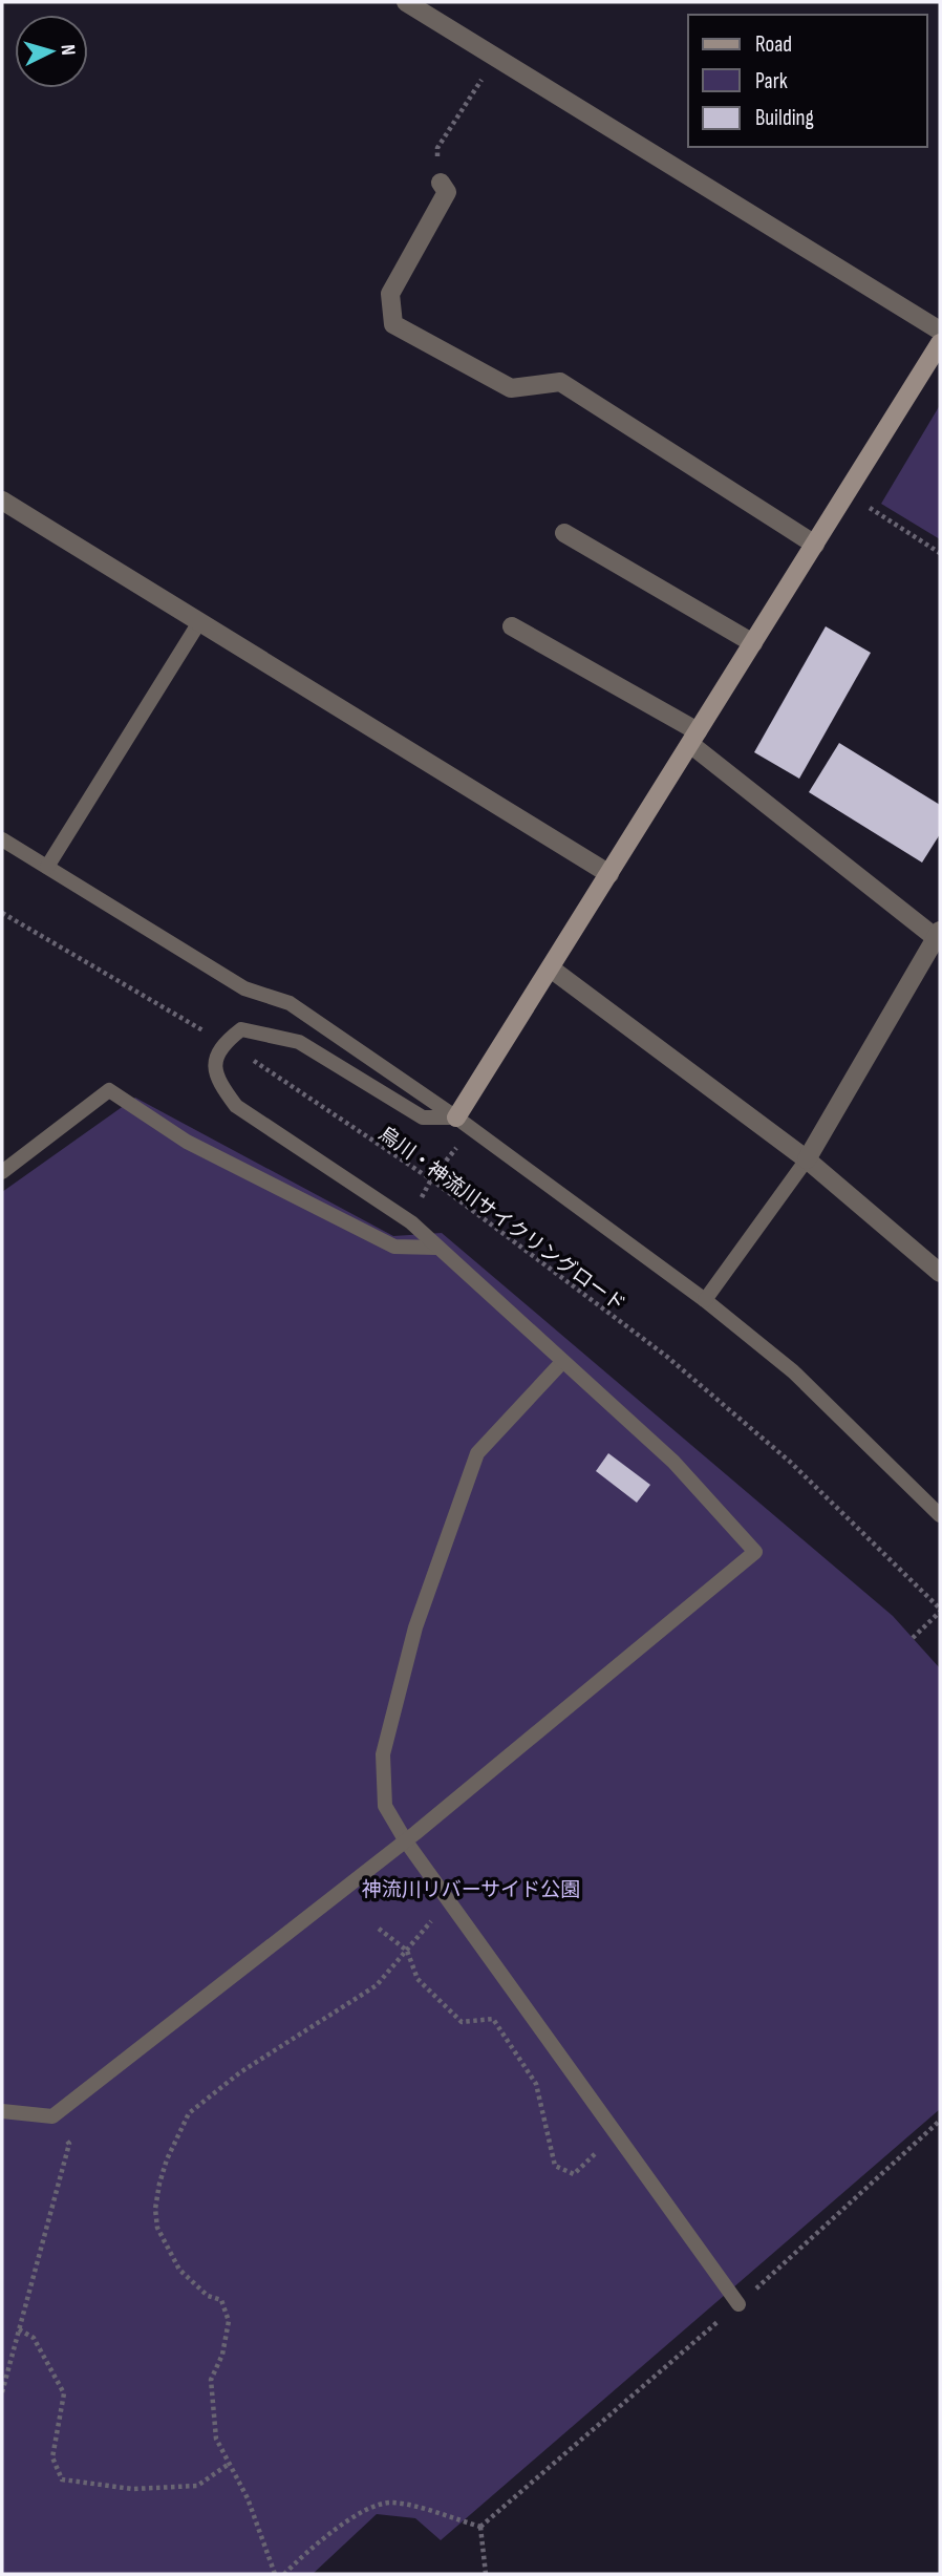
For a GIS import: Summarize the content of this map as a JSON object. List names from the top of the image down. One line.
{"streets":{"path":["烏川・神流川サイクリングロード"]},"parks":["神流川リバーサイド公園"],"legend":["Road","Park","Building"],"north":"right"}
